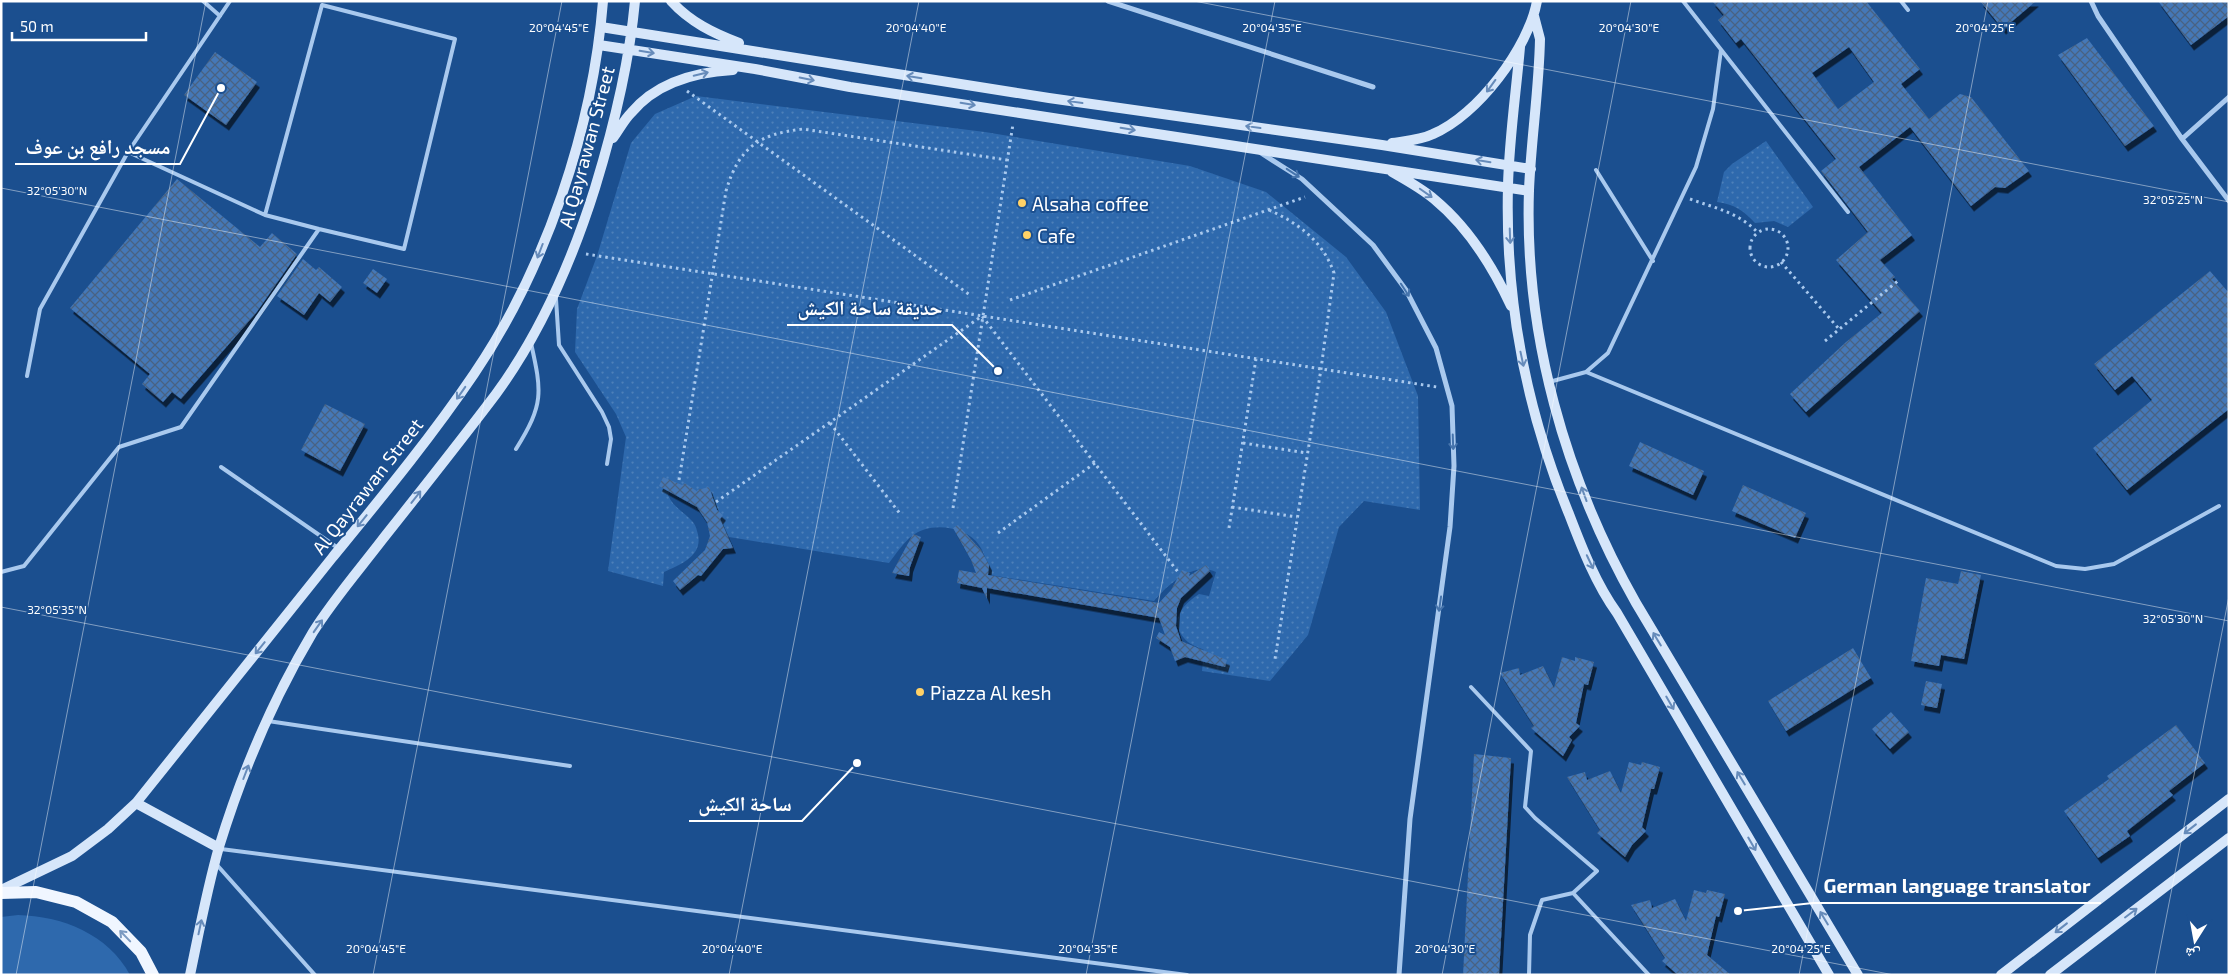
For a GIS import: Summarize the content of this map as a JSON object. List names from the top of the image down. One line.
{"streets":{"main road":["Al Qayrawan Street"]},"places":["مسجد رافع بن عوف","Alsaha coffee","Cafe","حديقة ساحة الكيش","Piazza Al kesh","ساحة الكيش","German language translator"],"scale_bar":"50 m","north":"bottom","coordinates":["20°04'45\"E","20°04'40\"E","20°04'35\"E","20°04'30\"E","20°04'25\"E","32°05'30\"N","32°05'25\"N","32°05'35\"N"]}
